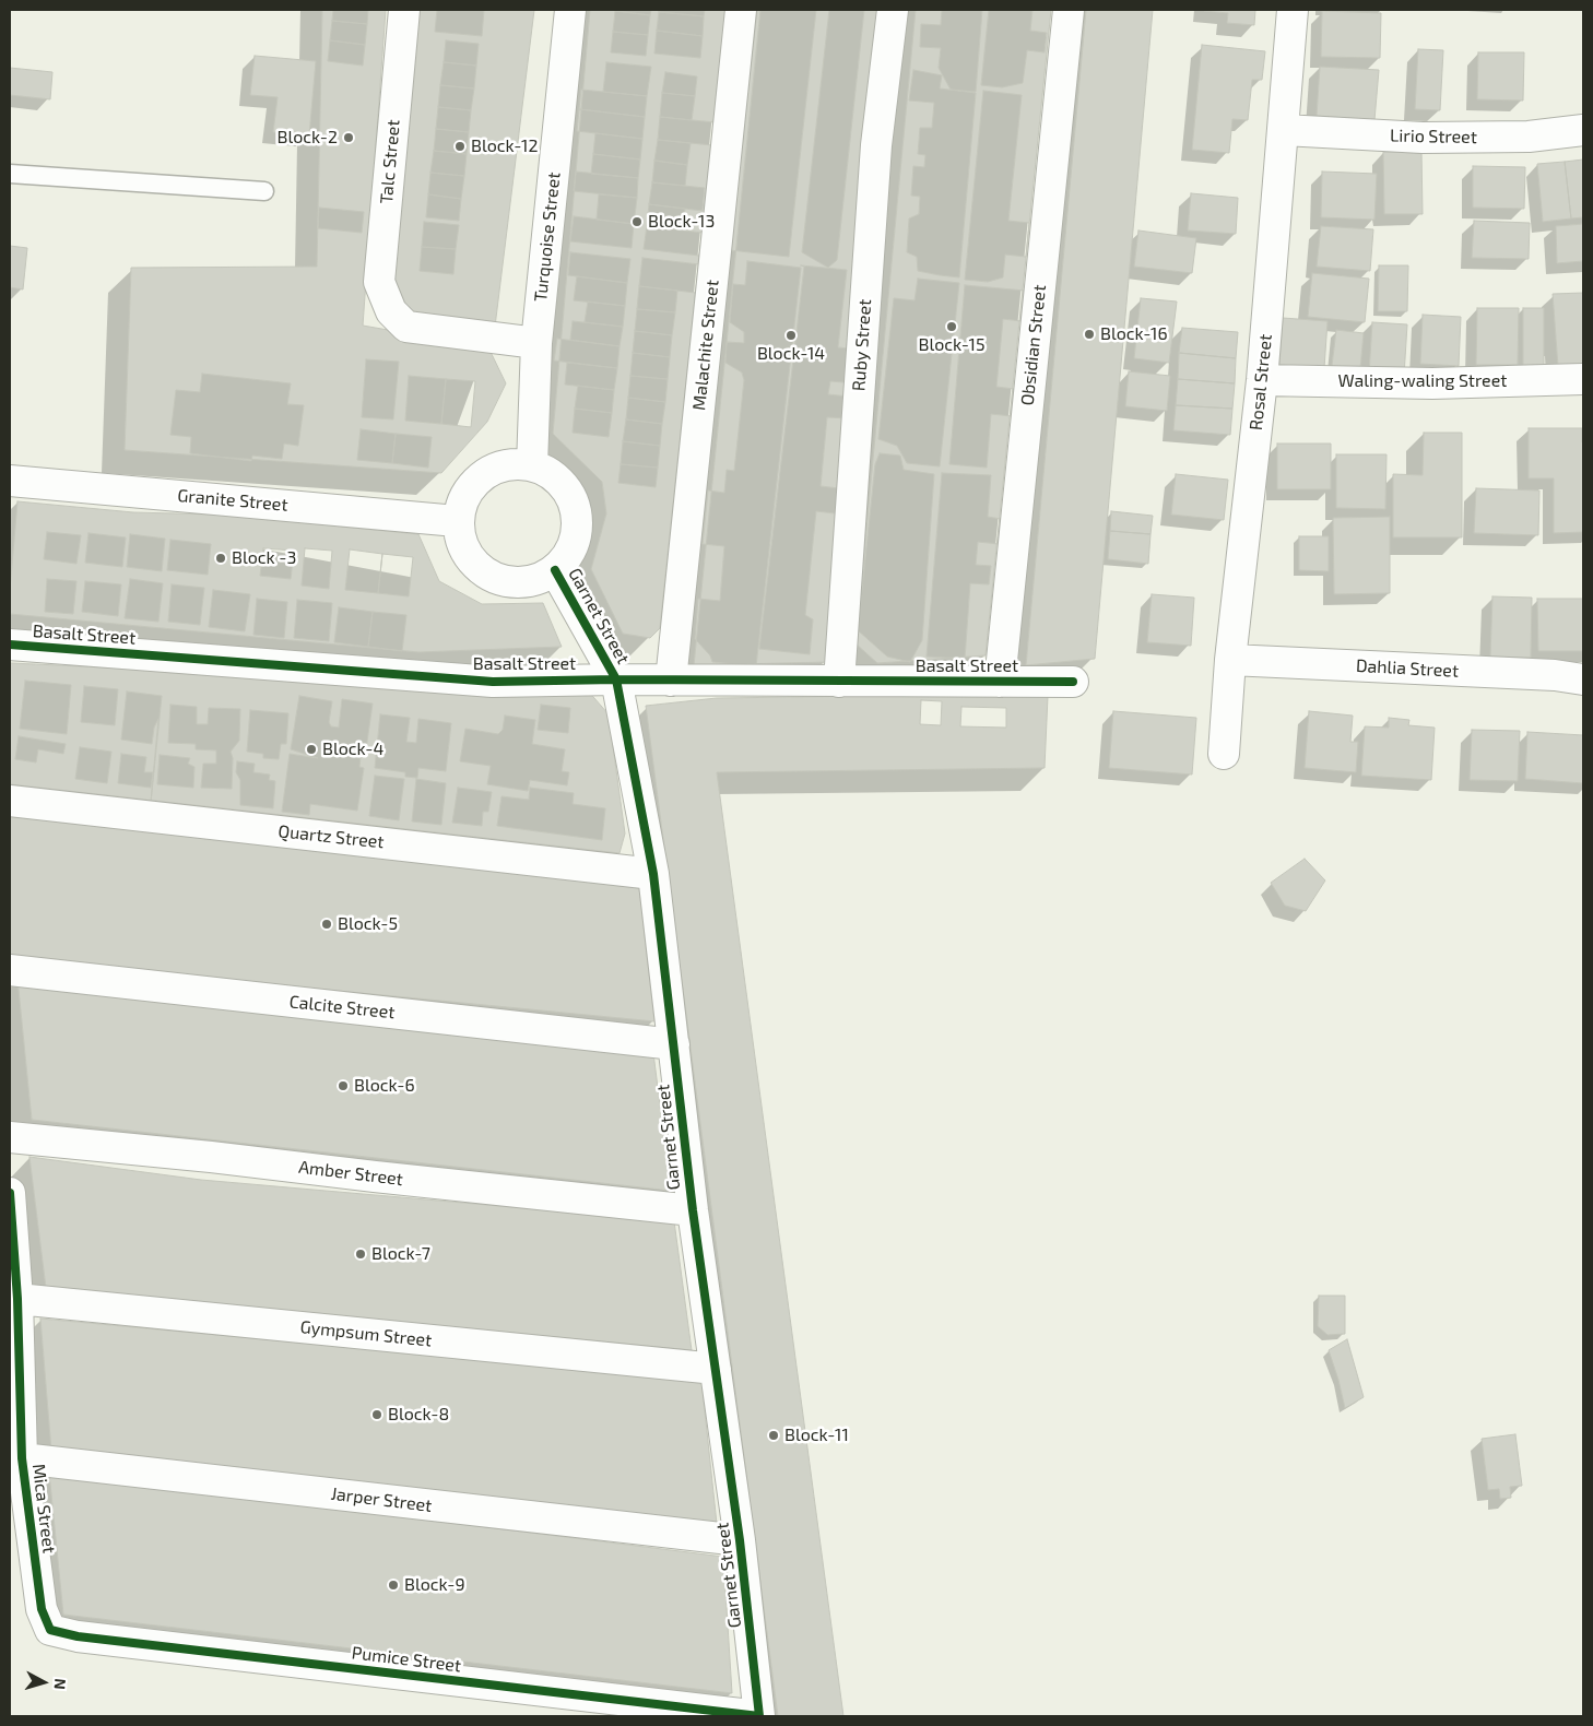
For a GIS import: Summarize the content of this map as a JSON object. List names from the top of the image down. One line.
{"streets":{"street":["Lirio Street","Talc Street","Turquoise Street","Malachite Street","Ruby Street","Obsidian Street","Waling-waling Street","Rosal Street","Granite Street","Garnet Street","Basalt Street","Dahlia Street","Quartz Street","Calcite Street","Amber Street","Gympsum Street","Jarper Street","Mica Street","Pumice Street"]},"crossings":[["Lirio Street","Rosal Street"],["Talc Street","Turquoise Street"],["Turquoise Street","Granite Street"],["Turquoise Street","Garnet Street"],["Malachite Street","Basalt Street"],["Ruby Street","Basalt Street"],["Obsidian Street","Basalt Street"],["Waling-waling Street","Rosal Street"],["Rosal Street","Dahlia Street"],["Granite Street","Garnet Street"],["Garnet Street","Basalt Street"],["Garnet Street","Quartz Street"],["Garnet Street","Calcite Street"],["Garnet Street","Amber Street"],["Garnet Street","Gympsum Street"],["Garnet Street","Jarper Street"],["Garnet Street","Pumice Street"],["Gympsum Street","Mica Street"],["Jarper Street","Mica Street"],["Mica Street","Pumice Street"]],"places":["Block-2","Block-12","Block-13","Block-15","Block-16","Block-14","Block -3","Block-4","Block-5","Block-6","Block-7","Block-8","Block-11","Block-9"],"north":"right"}
